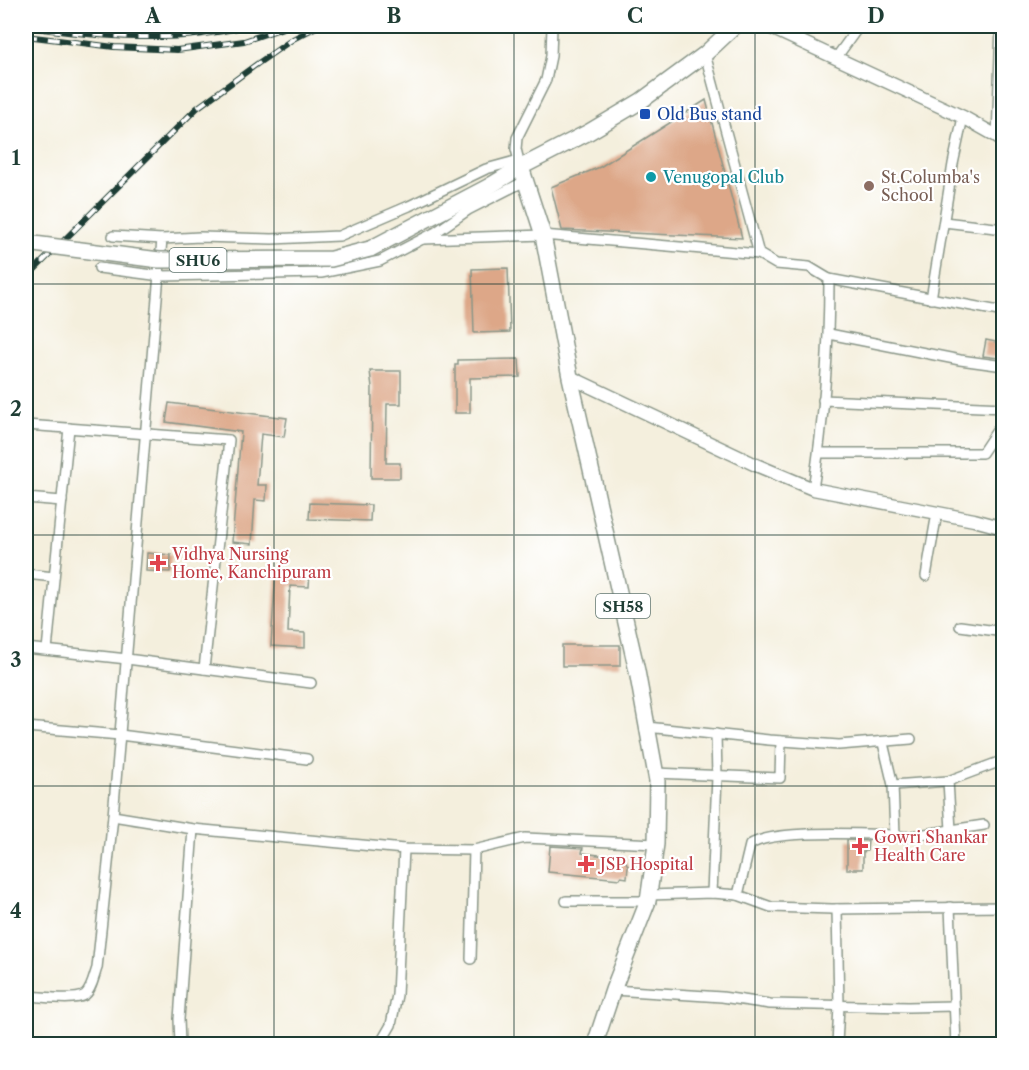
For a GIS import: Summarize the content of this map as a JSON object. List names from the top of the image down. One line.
{"streets":{"main road":["SHU6","SH58"]},"crossings":[["SHU6","SH58"]],"places":{"transit":["Old Bus stand"],"other":["Venugopal Club","St.Columba's School"],"health":["Vidhya Nursing Home, Kanchipuram","Gowri Shankar Health Care","JSP Hospital"]},"grid":{"columns":["A","B","C","D"],"rows":["1","2","3","4"]}}
